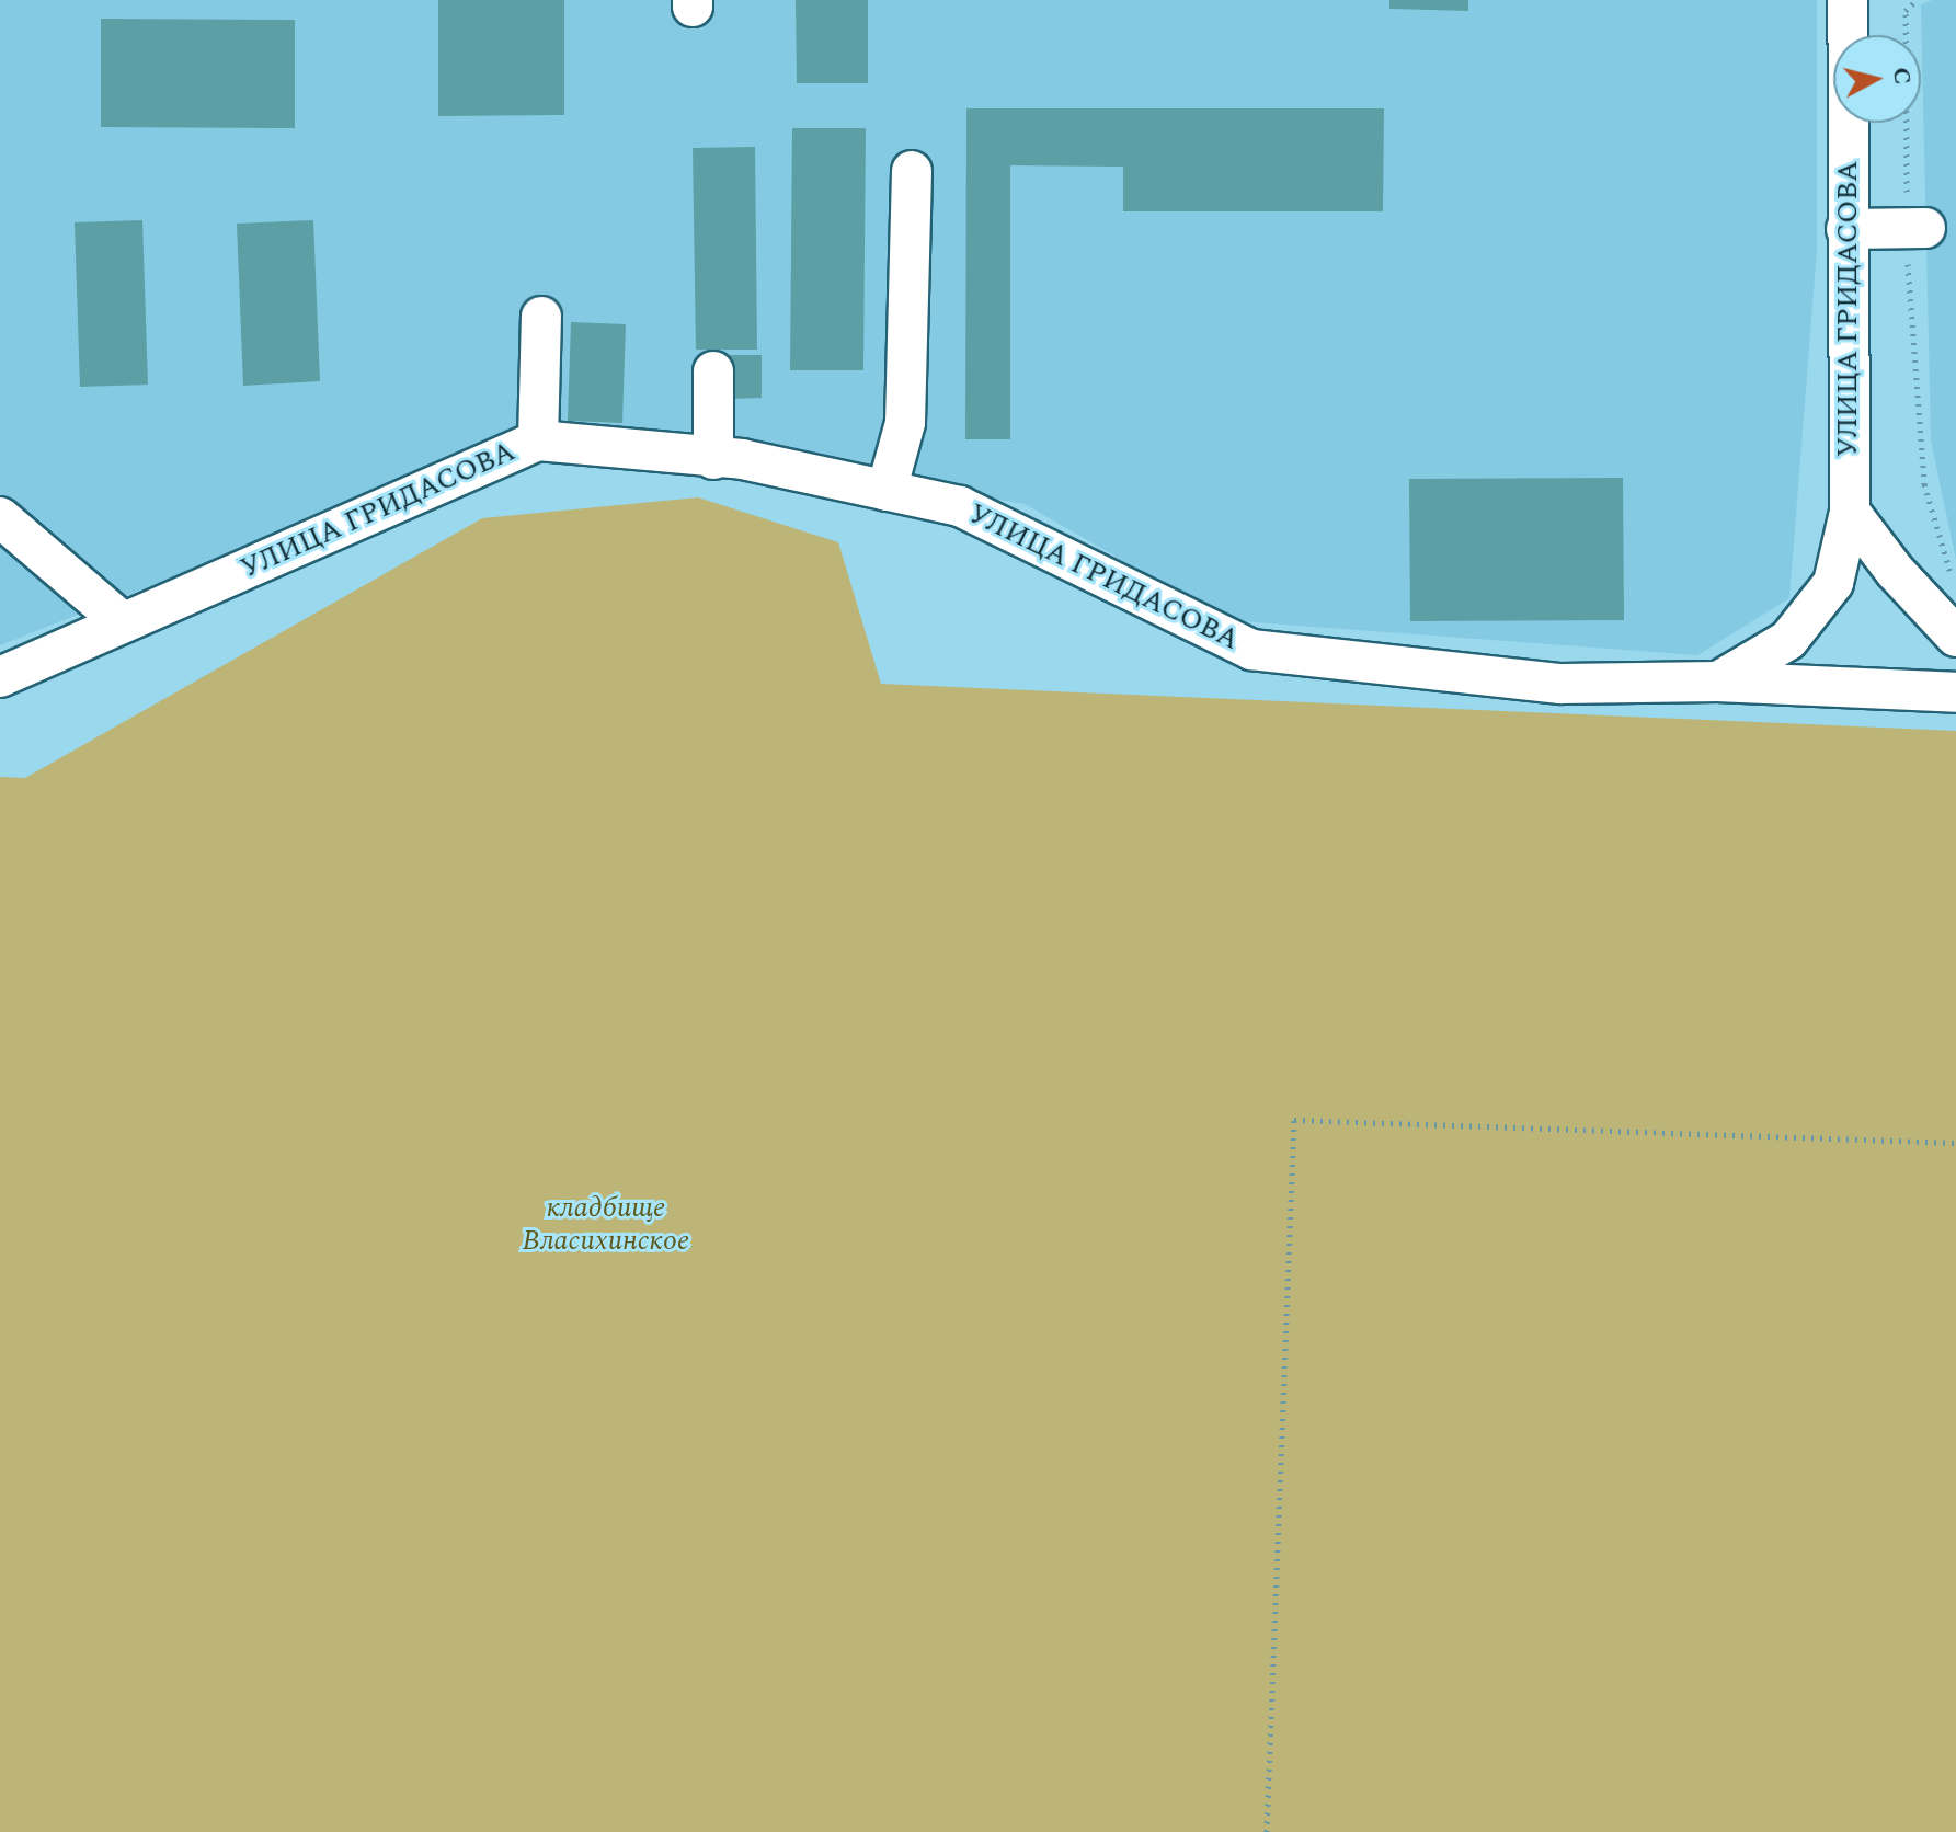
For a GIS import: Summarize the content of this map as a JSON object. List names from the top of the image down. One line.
{"streets":{"street":["УЛИЦА ГРИДАСОВА"]},"parks":["кладбище Власихинское"],"north":"right"}
